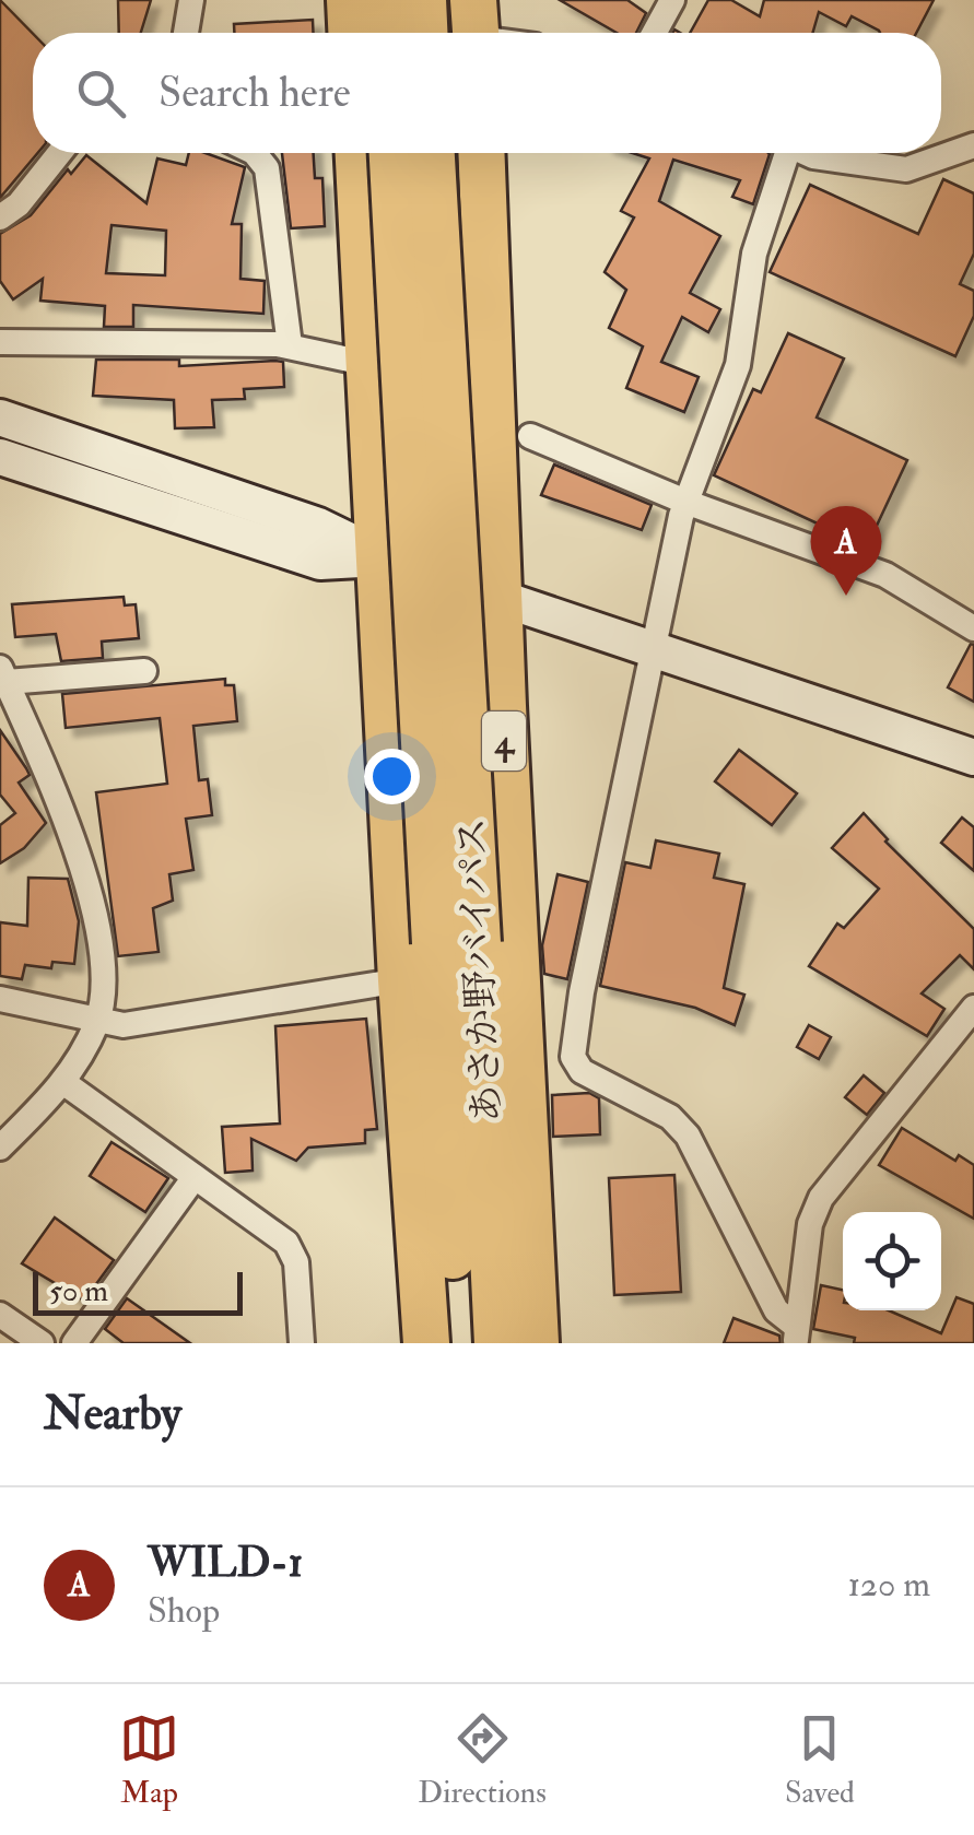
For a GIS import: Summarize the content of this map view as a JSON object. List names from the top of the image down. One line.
{"streets":{"highway":["4","あさか野バイパス"]},"scale_bar":"50 m","page":{"search":"Search here","pins":"A","scale":"50 m","heading":"Nearby","list":[{"mark":"A","name":"WILD-1","note":"Shop","value":"120 m"}],"nav":["Map","Directions","Saved"]}}
